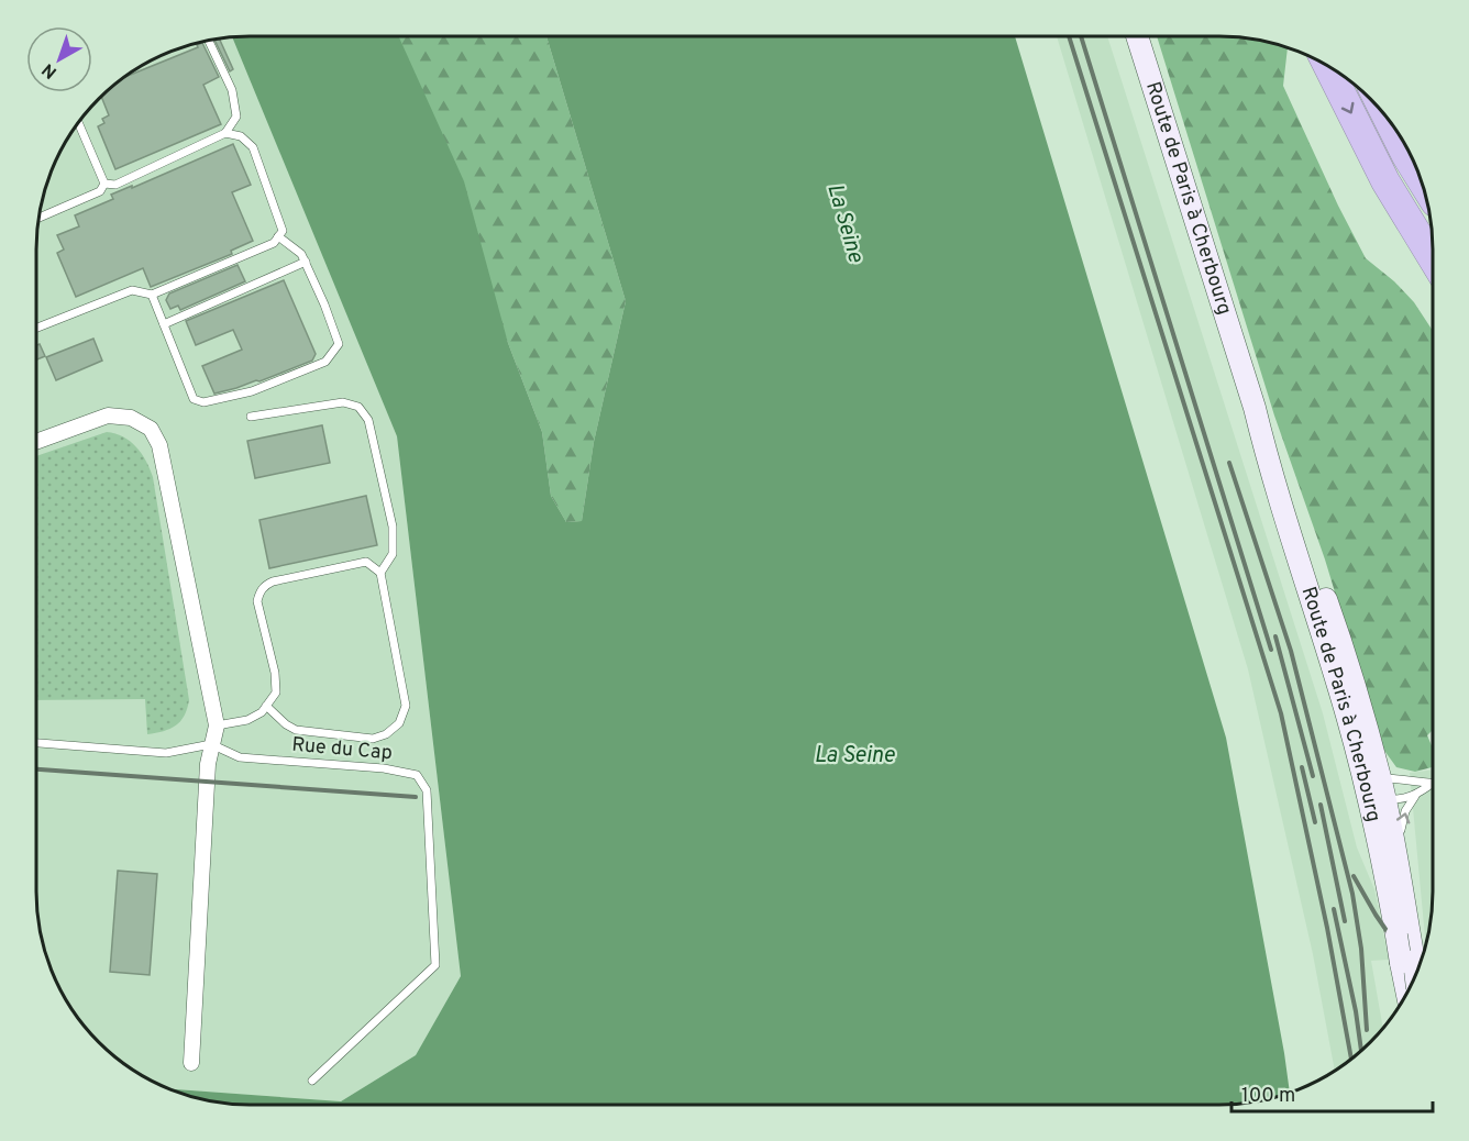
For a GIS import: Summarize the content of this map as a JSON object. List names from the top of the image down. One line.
{"streets":{"main road":["Route de Paris à Cherbourg"],"lane":["Rue du Cap"]},"water":["La Seine"],"scale_bar":"100 m","north":"bottom left"}
